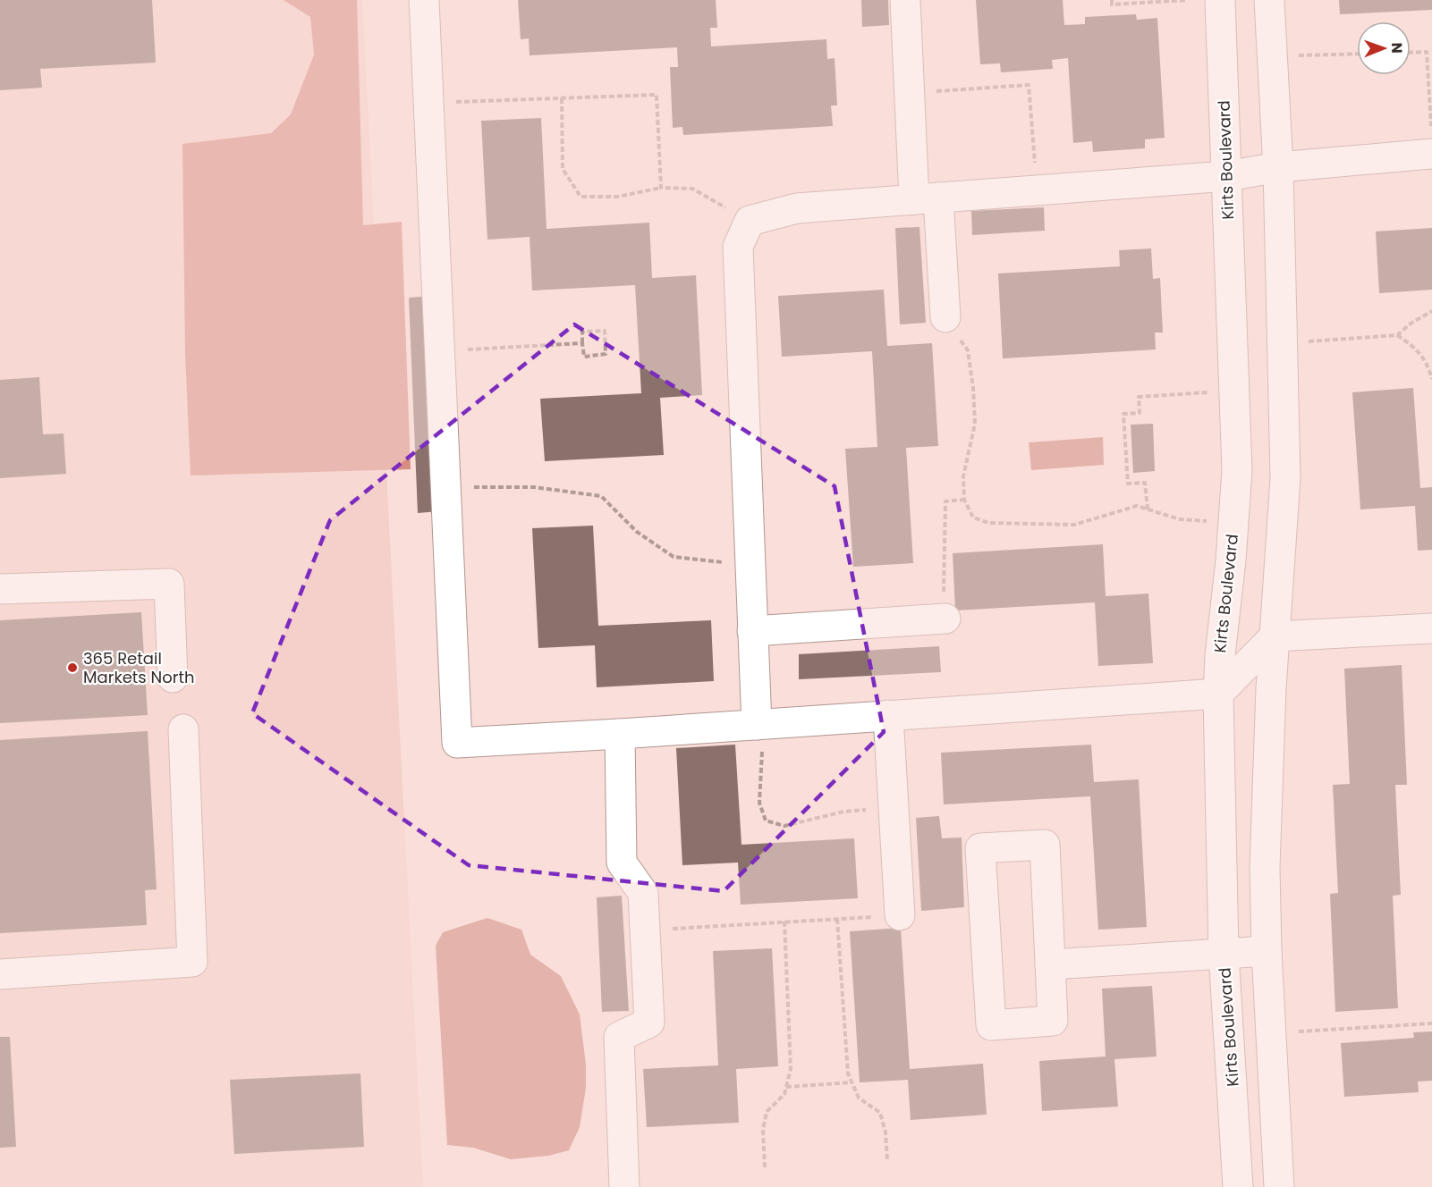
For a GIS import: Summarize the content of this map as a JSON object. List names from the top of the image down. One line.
{"streets":{"street":["Kirts Boulevard"]},"places":["365 Retail Markets North"],"north":"right"}
